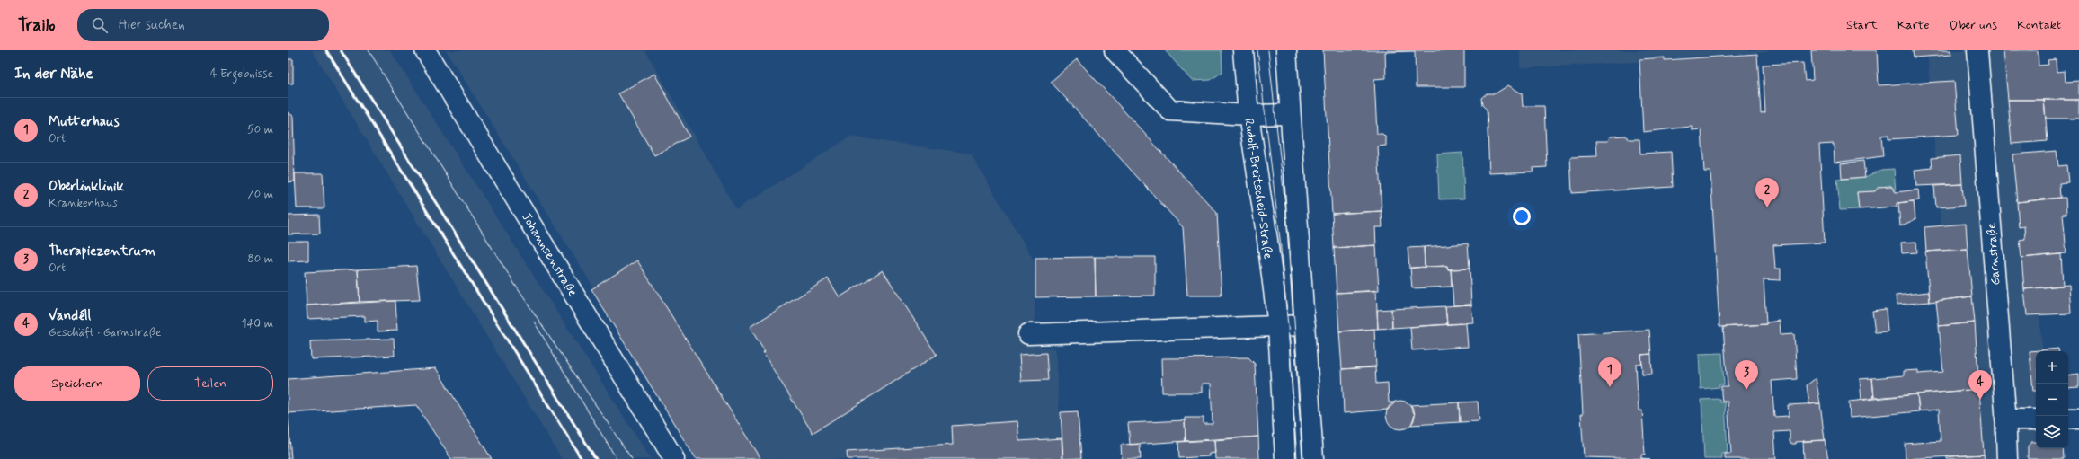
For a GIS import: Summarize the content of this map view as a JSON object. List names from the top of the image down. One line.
{"streets":{"street":["Rudolf-Breitscheid-Straße","Johannsenstraße","Garnstraße"]},"page":{"header":"Trailo","search":"Hier suchen","nav":["Start","Karte","Über uns","Kontakt"],"heading":["In der Nähe","4 Ergebnisse"],"list":[{"mark":"1","name":"Mutterhaus","note":"Ort","value":"50 m"},{"mark":"2","name":"Oberlinklinik","note":"Krankenhaus","value":"70 m"},{"mark":"3","name":"Therapiezentrum","note":"Ort","value":"80 m"},{"mark":"4","name":"Vandéll","note":"Geschäft · Garnstraße","value":"140 m"}],"pins":["2","1","3","4"],"map_buttons":["+","−"],"buttons":["Speichern","Teilen"]}}
